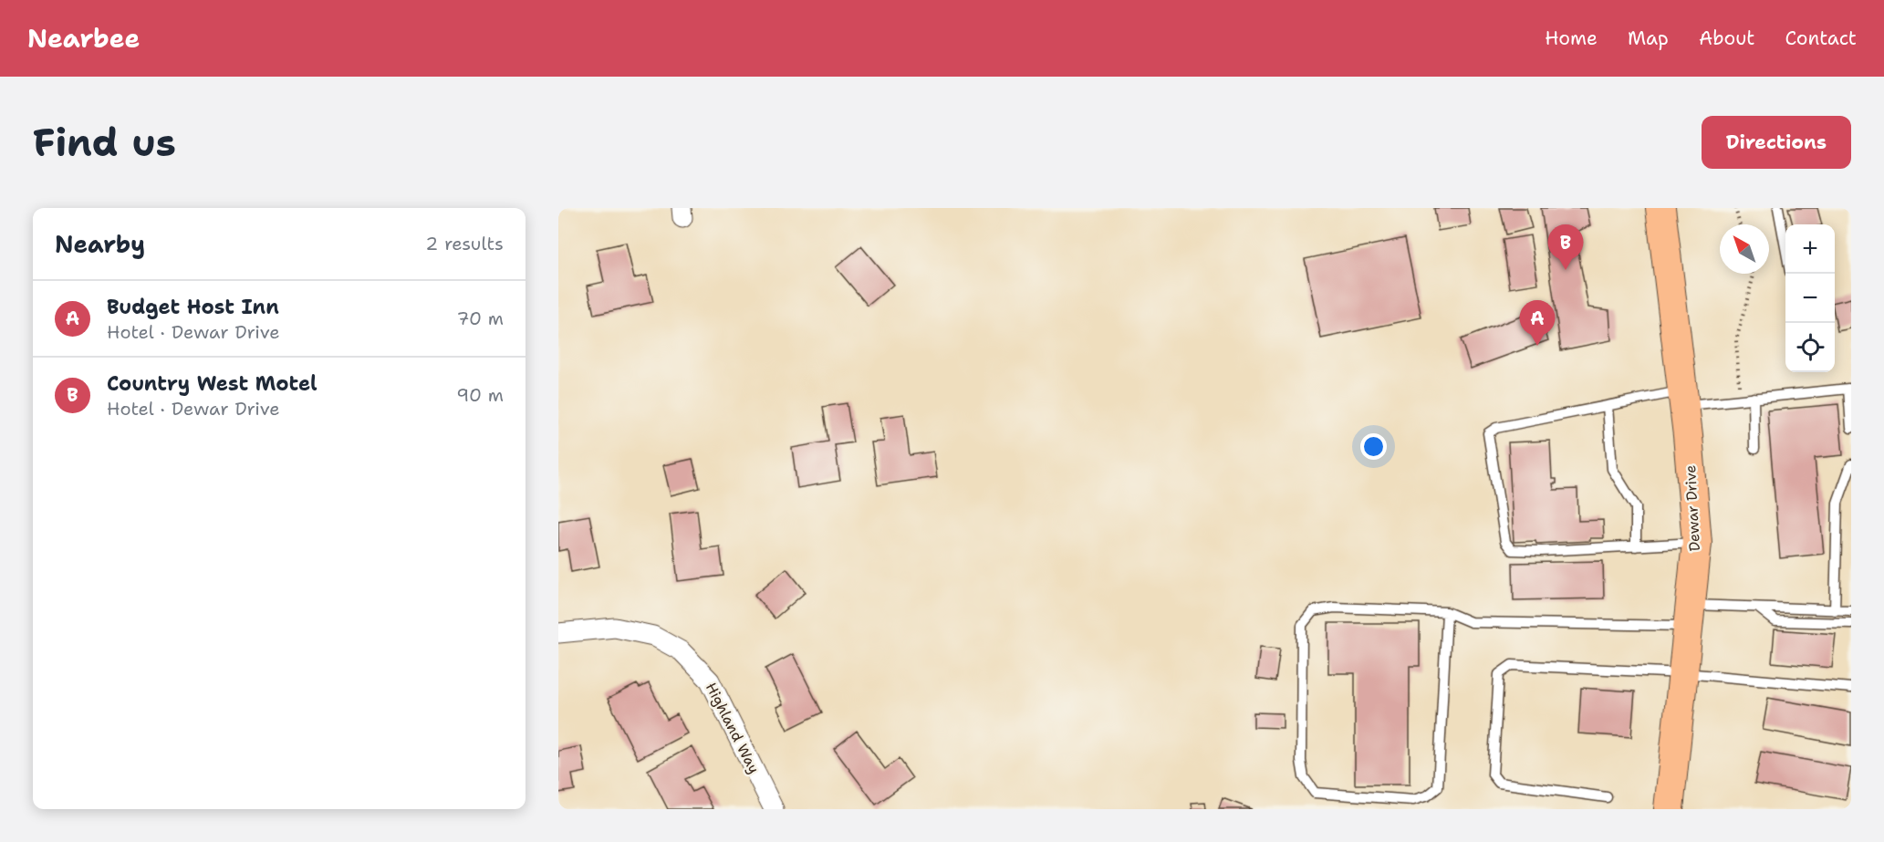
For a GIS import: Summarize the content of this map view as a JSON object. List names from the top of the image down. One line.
{"streets":{"main road":["Dewar Drive"],"street":["Highland Way"]},"north":"top left","page":{"header":"Nearbee","nav":["Home","Map","About","Contact"],"buttons":"Directions","title":"Find us","heading":["Nearby","2 results"],"map_buttons":["+","−"],"pins":["B","A"],"list":[{"mark":"A","name":"Budget Host Inn","note":"Hotel · Dewar Drive","value":"70 m"},{"mark":"B","name":"Country West Motel","note":"Hotel · Dewar Drive","value":"90 m"}]}}
